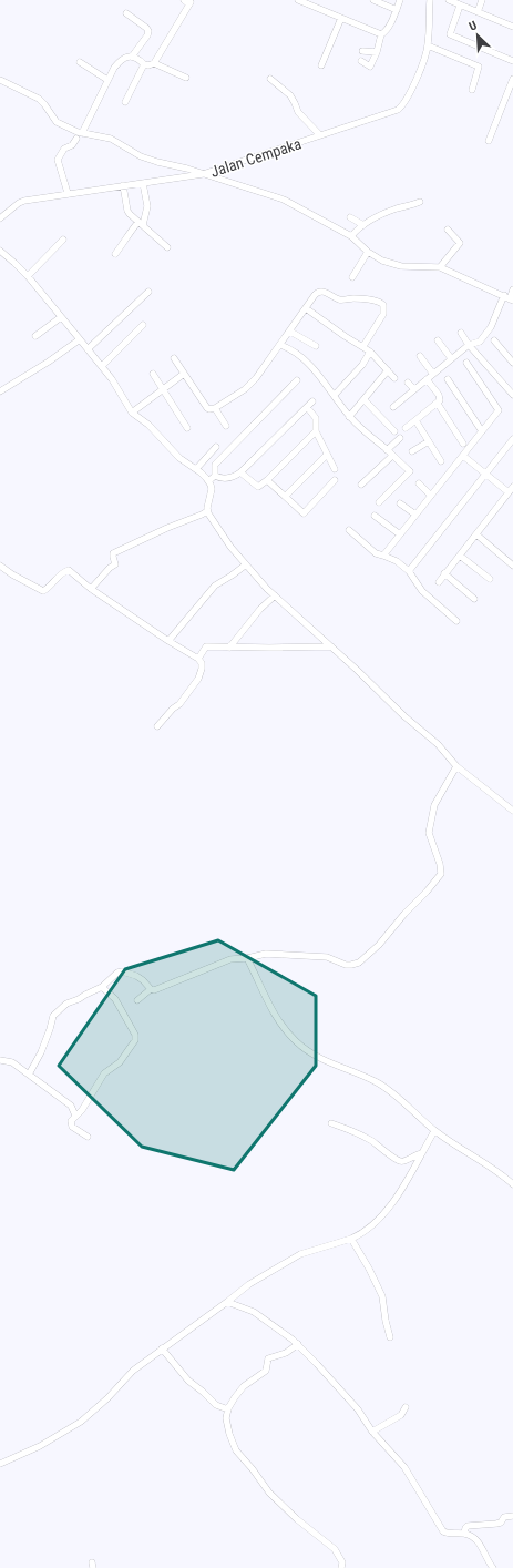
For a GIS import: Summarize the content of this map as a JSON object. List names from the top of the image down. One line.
{"streets":{"street":["Jalan Cempaka"]},"north":"top left"}
